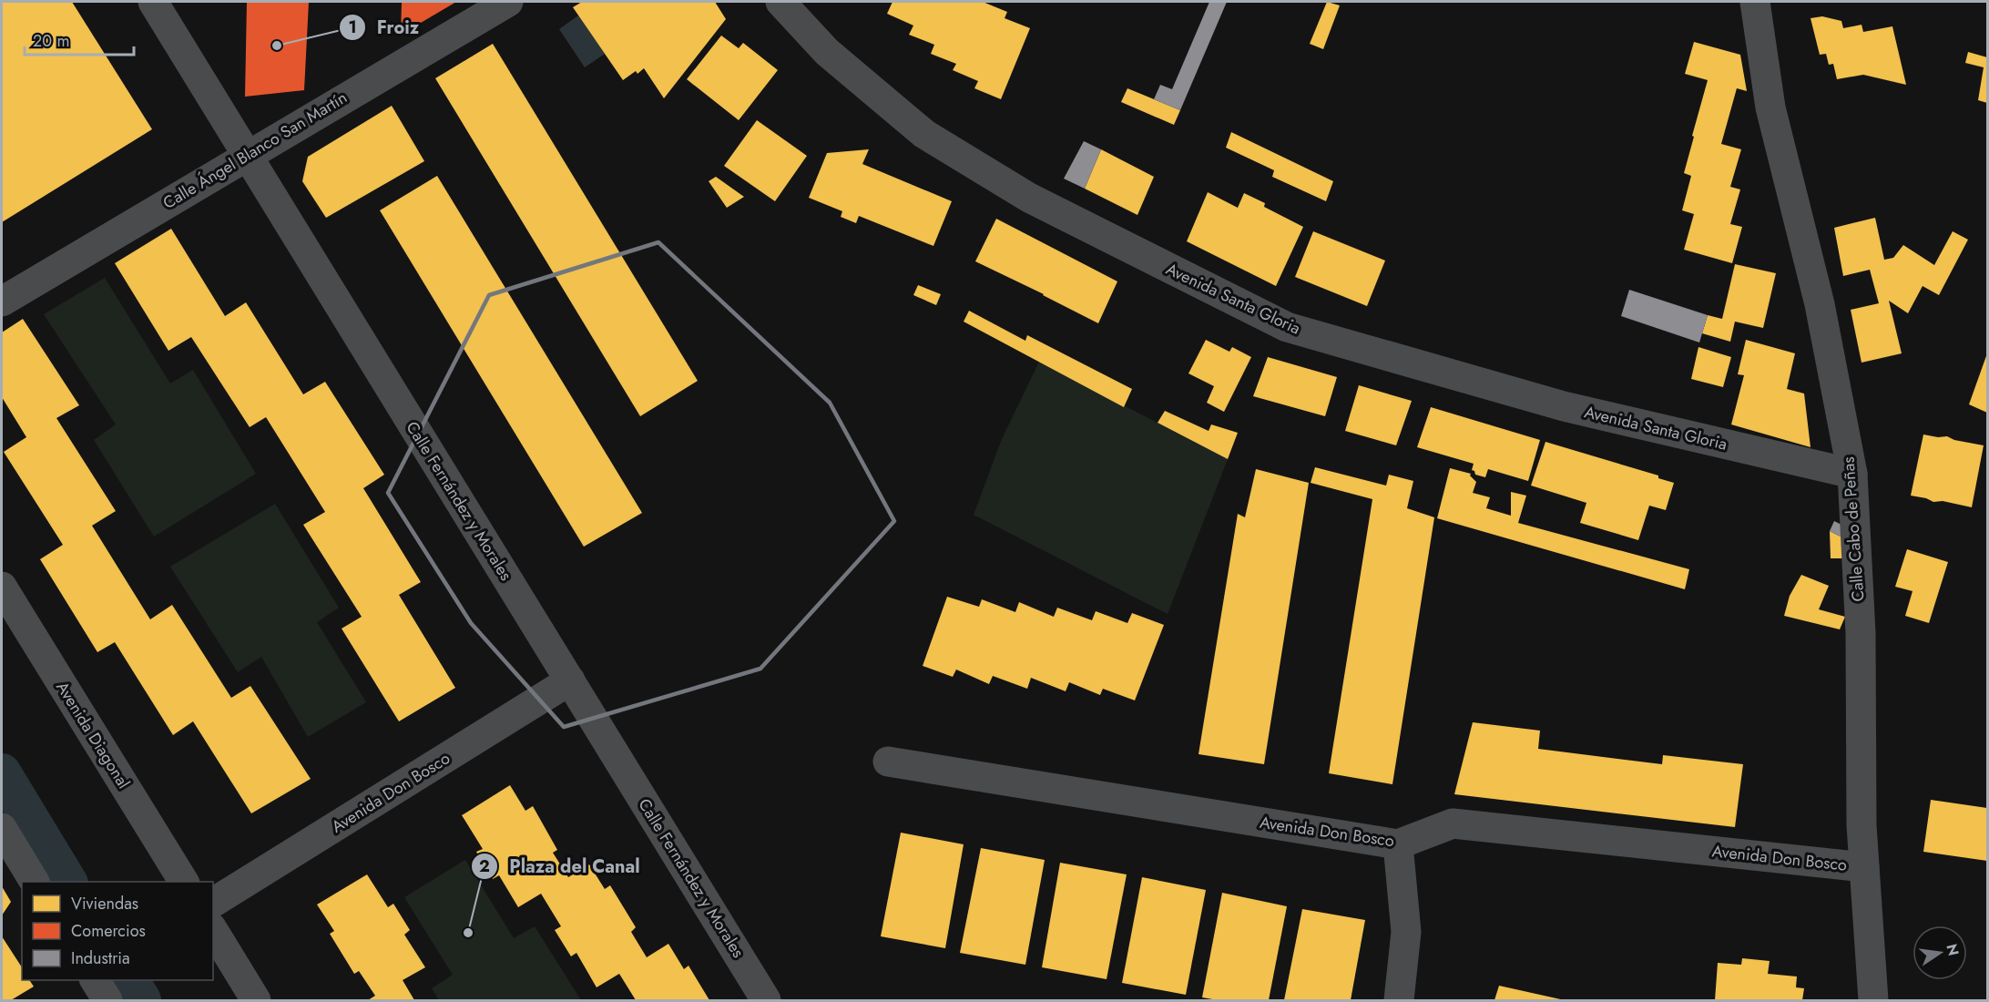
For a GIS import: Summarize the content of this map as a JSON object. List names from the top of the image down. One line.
{"streets":{"street":["Calle Ángel Blanco San Martín","Avenida Santa Gloria","Calle Fernández y Morales","Calle Cabo de Peñas","Avenida Diagonal","Avenida Don Bosco"]},"crossings":[["Calle Ángel Blanco San Martín","Calle Fernández y Morales"],["Avenida Santa Gloria","Calle Cabo de Peñas"],["Calle Fernández y Morales","Avenida Don Bosco"],["Calle Cabo de Peñas","Avenida Don Bosco"]],"places":["Froiz","Plaza del Canal"],"legend":["Viviendas","Comercios","Industria"],"scale_bar":"20 m","north":"right"}
